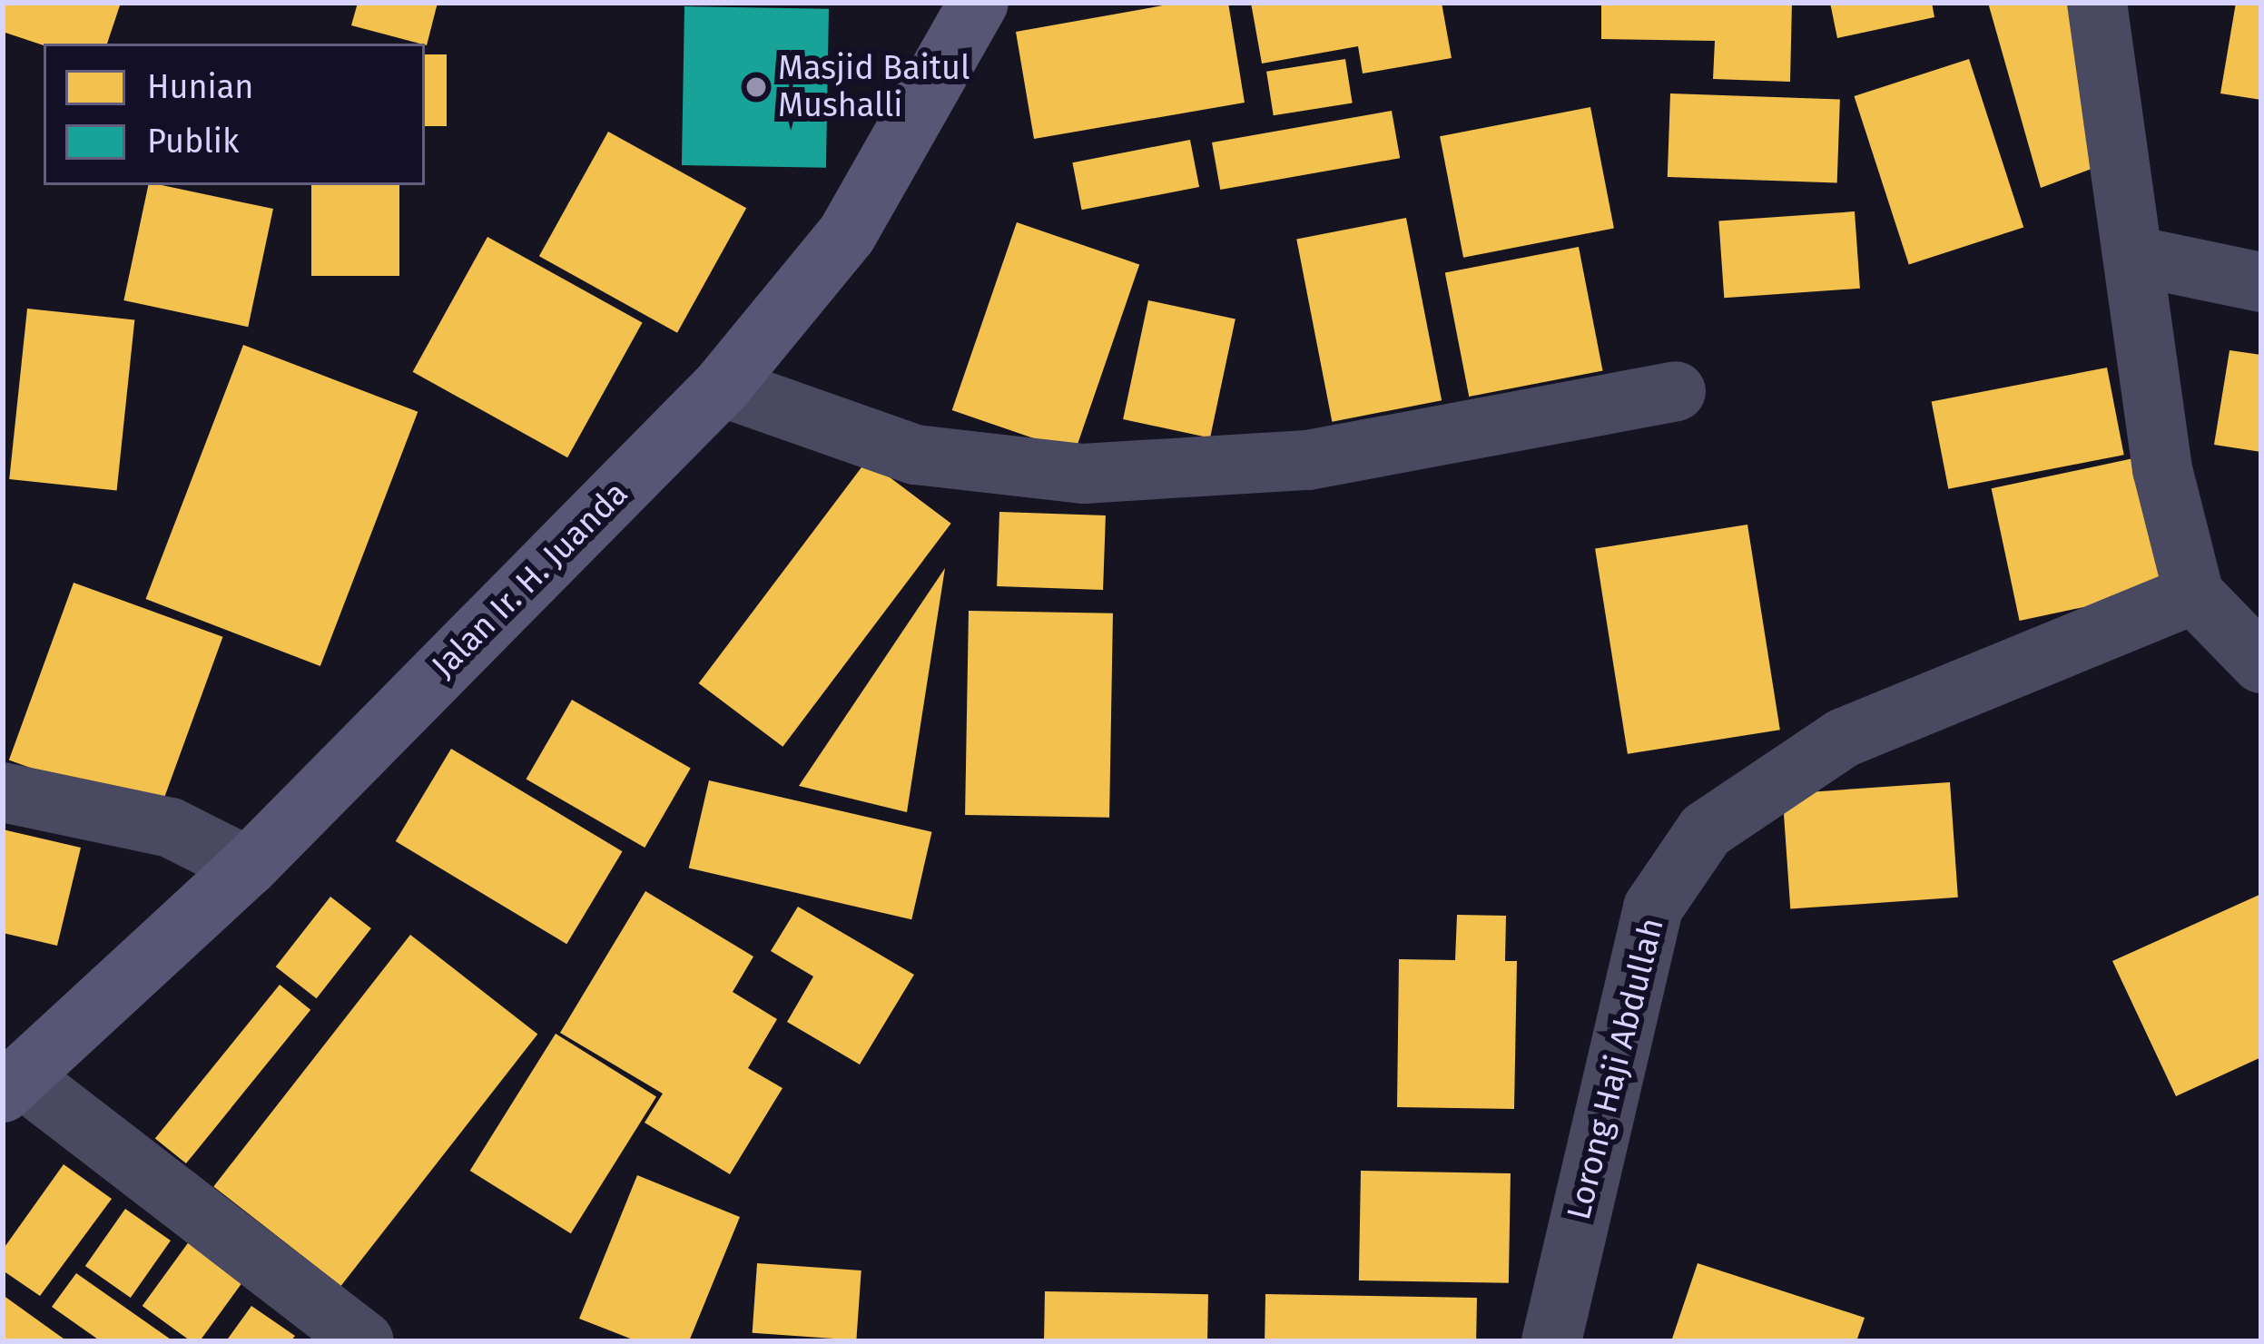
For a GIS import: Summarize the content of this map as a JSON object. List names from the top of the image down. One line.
{"streets":{"main road":["Jalan Ir. H. Juanda"],"street":["Lorong Haji Abdullah"]},"places":["Masjid Baitul Mushalli"],"legend":["Hunian","Publik"]}
